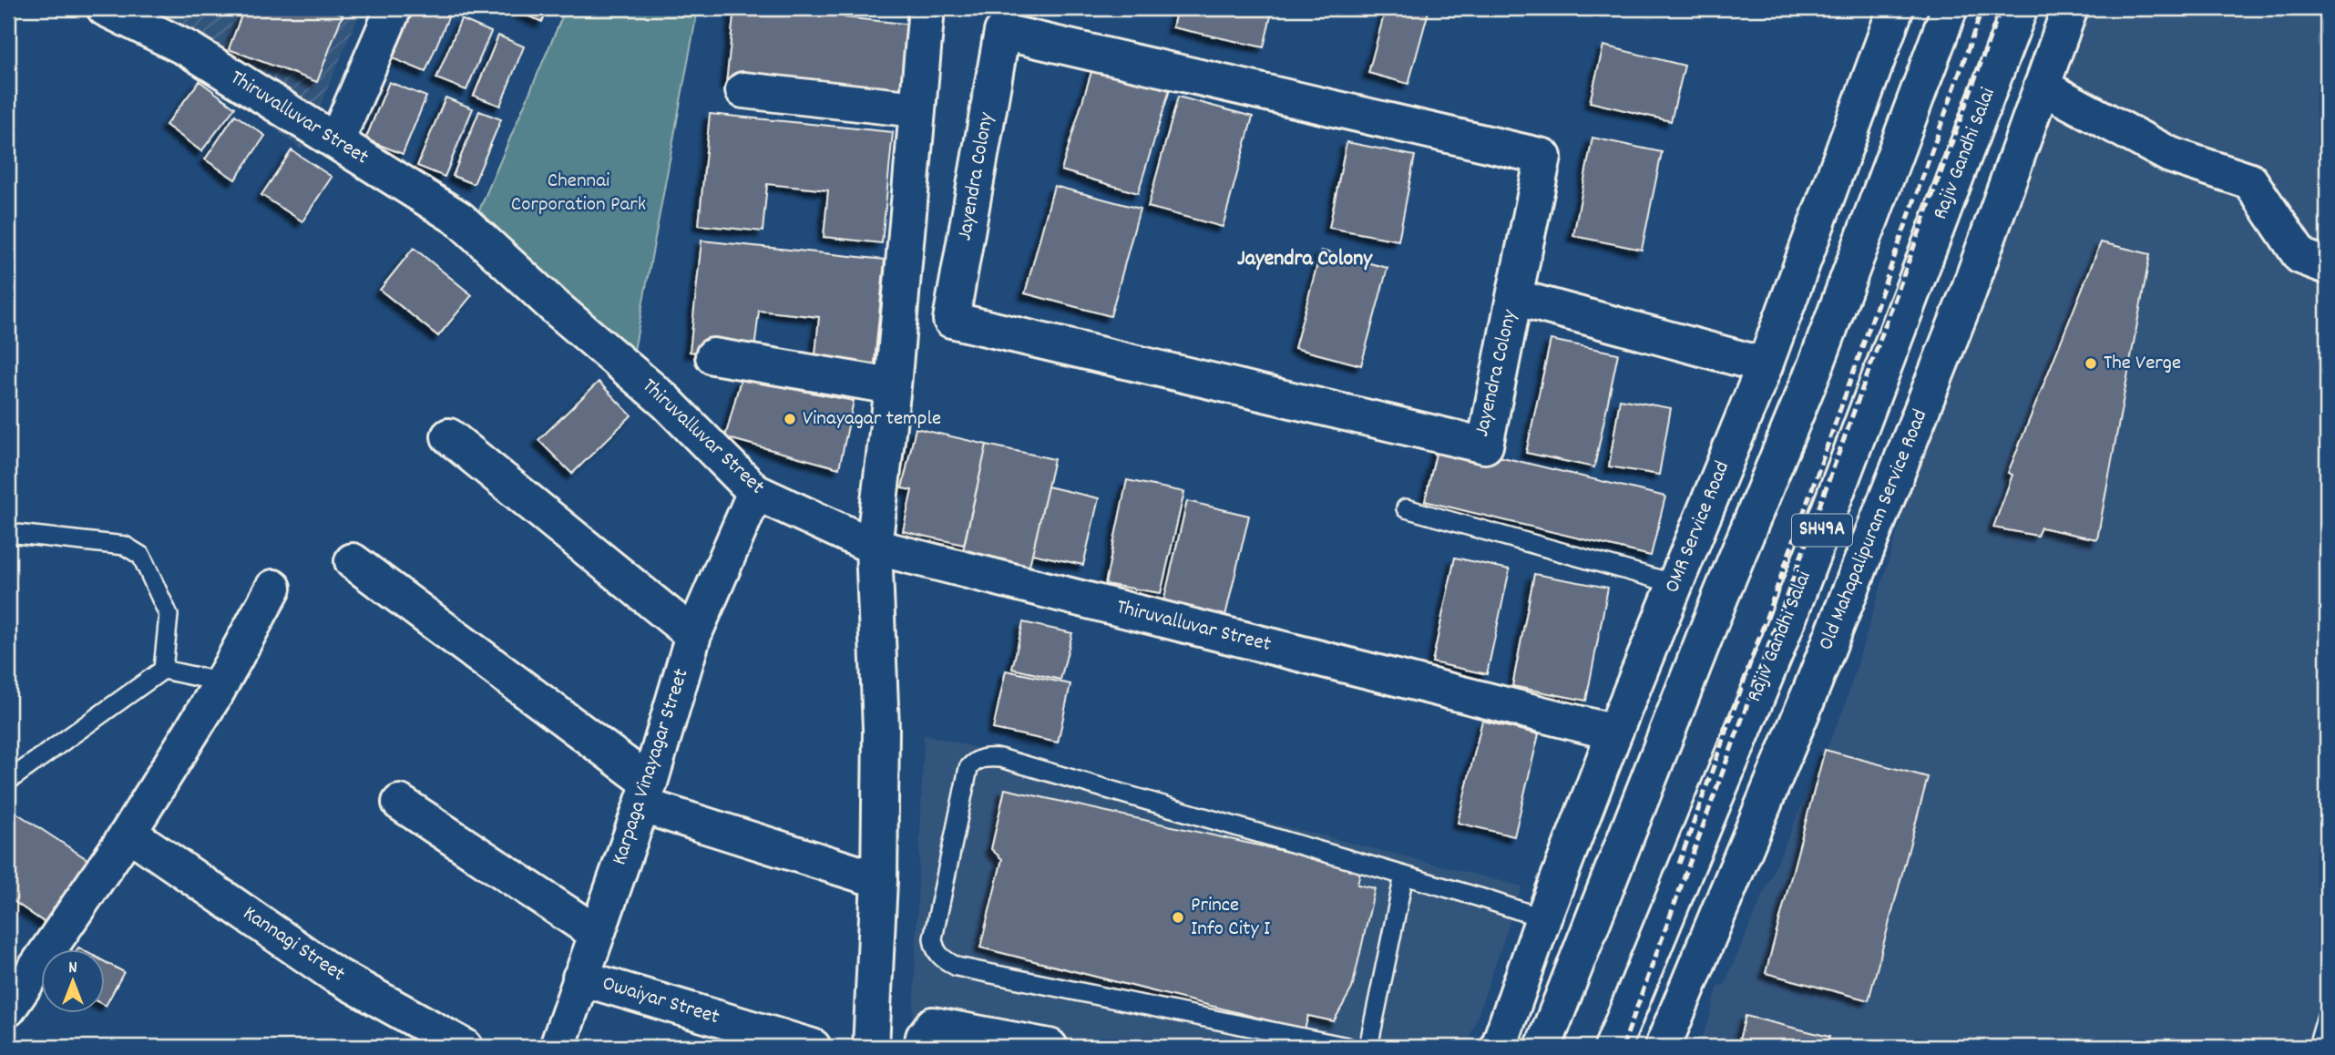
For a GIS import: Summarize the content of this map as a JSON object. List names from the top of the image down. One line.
{"streets":{"street":["Thiruvalluvar Street","Rajiv Gandhi Salai","Jayendra Colony","OMR Service Road","SH49A","Old Mahapalipuram Service Road","Karpaga Vinayagar Street","Kannagi Street","Owaiyar Street"]},"crossings":[["Thiruvalluvar Street","OMR Service Road"],["Thiruvalluvar Street","Karpaga Vinayagar Street"],["Jayendra Colony","OMR Service Road"],["Karpaga Vinayagar Street","Owaiyar Street"]],"districts":["Jayendra Colony"],"parks":["Chennai Corporation Park"],"places":["The Verge","Vinayagar temple","Prince Info City I"],"north":"top"}
